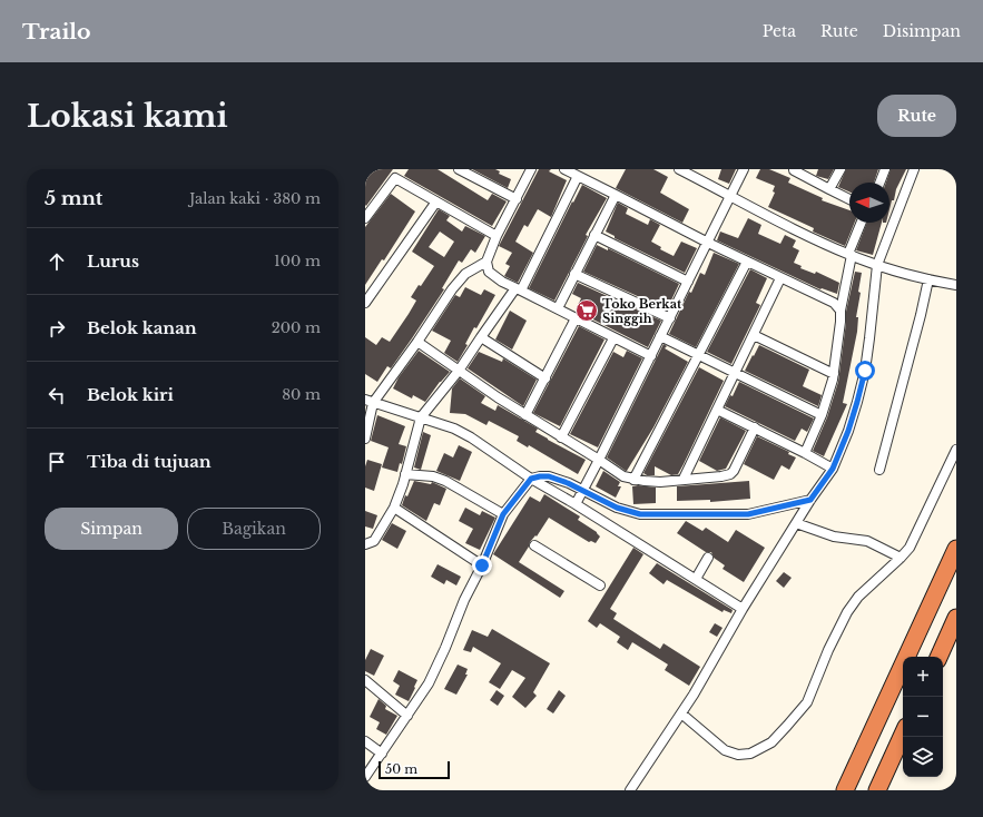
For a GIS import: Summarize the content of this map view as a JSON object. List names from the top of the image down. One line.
{"places":{"supermarket":["Toko Berkat Singgih"]},"scale_bar":"50 m","north":"left","page":{"header":"Trailo","nav":["Peta","Rute","Disimpan"],"buttons":["Rute",["Simpan","Bagikan"]],"title":"Lokasi kami","heading":["5 mnt","Jalan kaki · 380 m"],"list":[["Lurus","100 m"],["Belok kanan","200 m"],["Belok kiri","80 m"],"Tiba di tujuan"],"map_buttons":["+","−"],"scale":"50 m"}}
